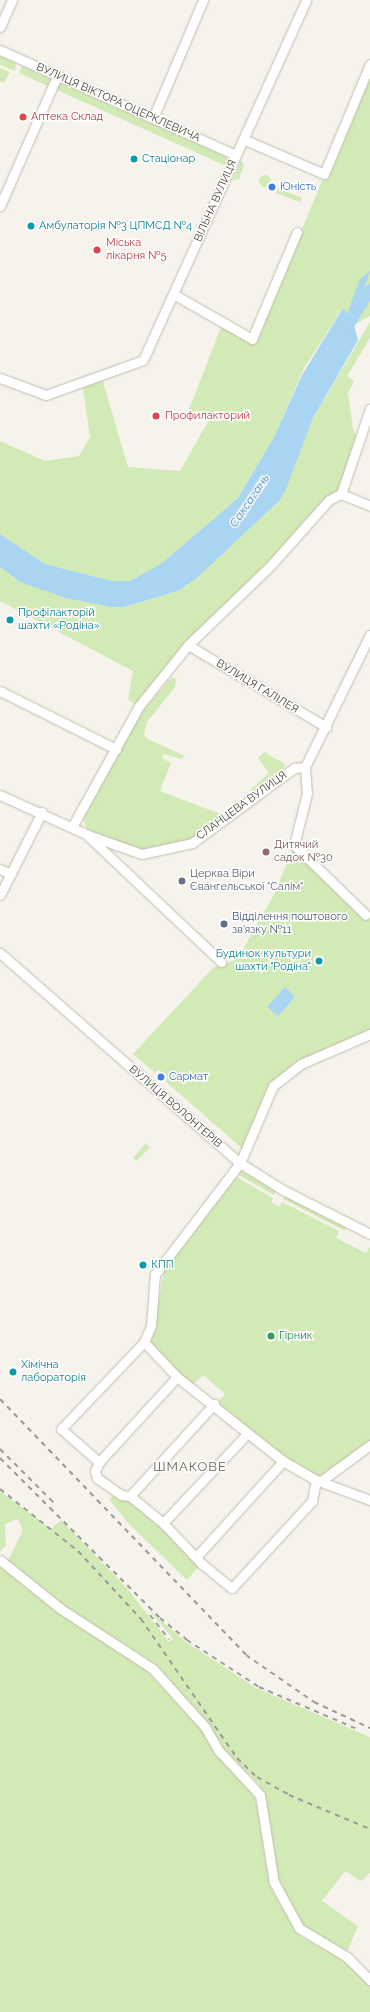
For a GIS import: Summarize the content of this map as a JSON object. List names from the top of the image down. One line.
{"streets":{"street":["ВУЛИЦЯ ВІКТОРА ОЦЕРКЛЕВИЧА","ВІЛЬНА ВУЛИЦЯ","ВУЛИЦЯ ГАЛІЛЕЯ","СЛАНЦЕВА ВУЛИЦЯ","ВУЛИЦЯ ВОЛОНТЕРІВ"]},"crossings":[["ВУЛИЦЯ ВІКТОРА ОЦЕРКЛЕВИЧА","ВІЛЬНА ВУЛИЦЯ"]],"districts":["ШМАКОВЕ"],"water":["Саксагань"],"places":["Аптека Склад","Стаціонар","Юність","Амбулаторія №3 ЦПМСД №4","Міська лікарня №5","Профилакторий","Профілакторій шахти «Родіна»","Дитячий садок №30","Церква Віри Євангельської \"Салім\"","Відділення поштового зв'язку №11","Будинок культури шахти \"Родіна\"","Сармат","КПП","Гірник","Хімічна лабораторія"]}
